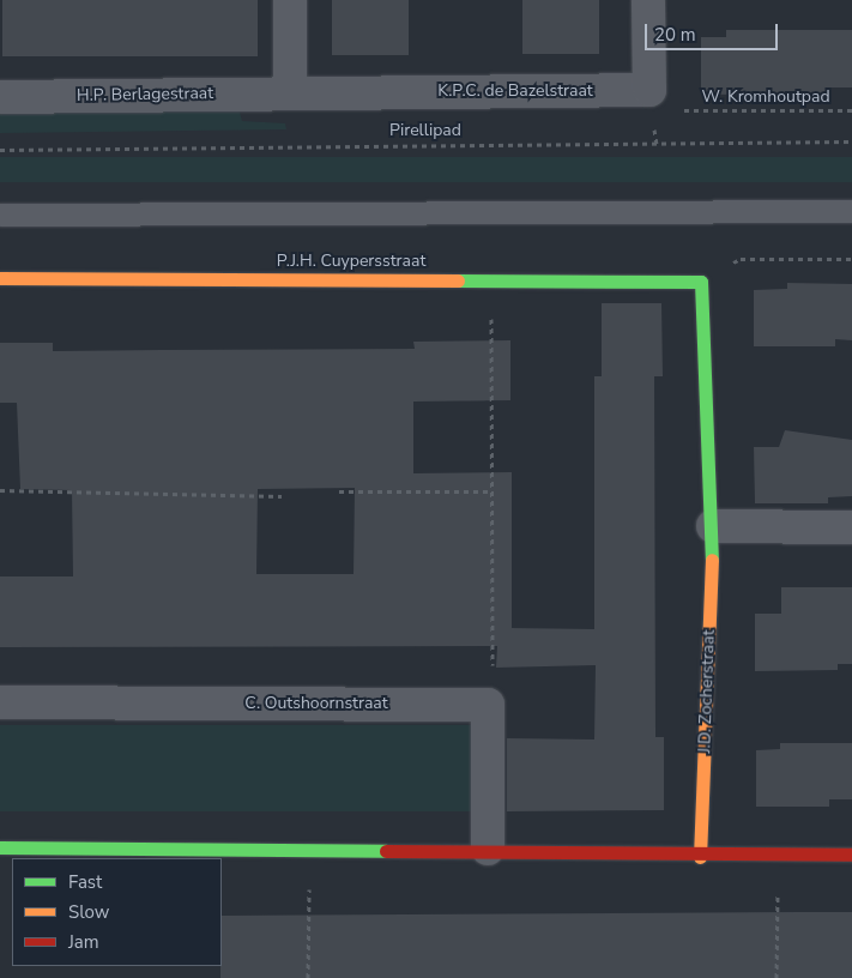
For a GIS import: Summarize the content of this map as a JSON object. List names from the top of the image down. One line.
{"streets":{"street":["K.P.C. de Bazelstraat","H.P. Berlagestraat","P.J.H. Cuypersstraat","J.D. Zocherstraat","C. Outshoornstraat"],"path":["W. Kromhoutpad","Pirellipad"]},"crossings":[["K.P.C. de Bazelstraat","H.P. Berlagestraat"],["K.P.C. de Bazelstraat","W. Kromhoutpad"],["P.J.H. Cuypersstraat","J.D. Zocherstraat"]],"legend":["Fast","Slow","Jam"],"scale_bar":"20 m"}
